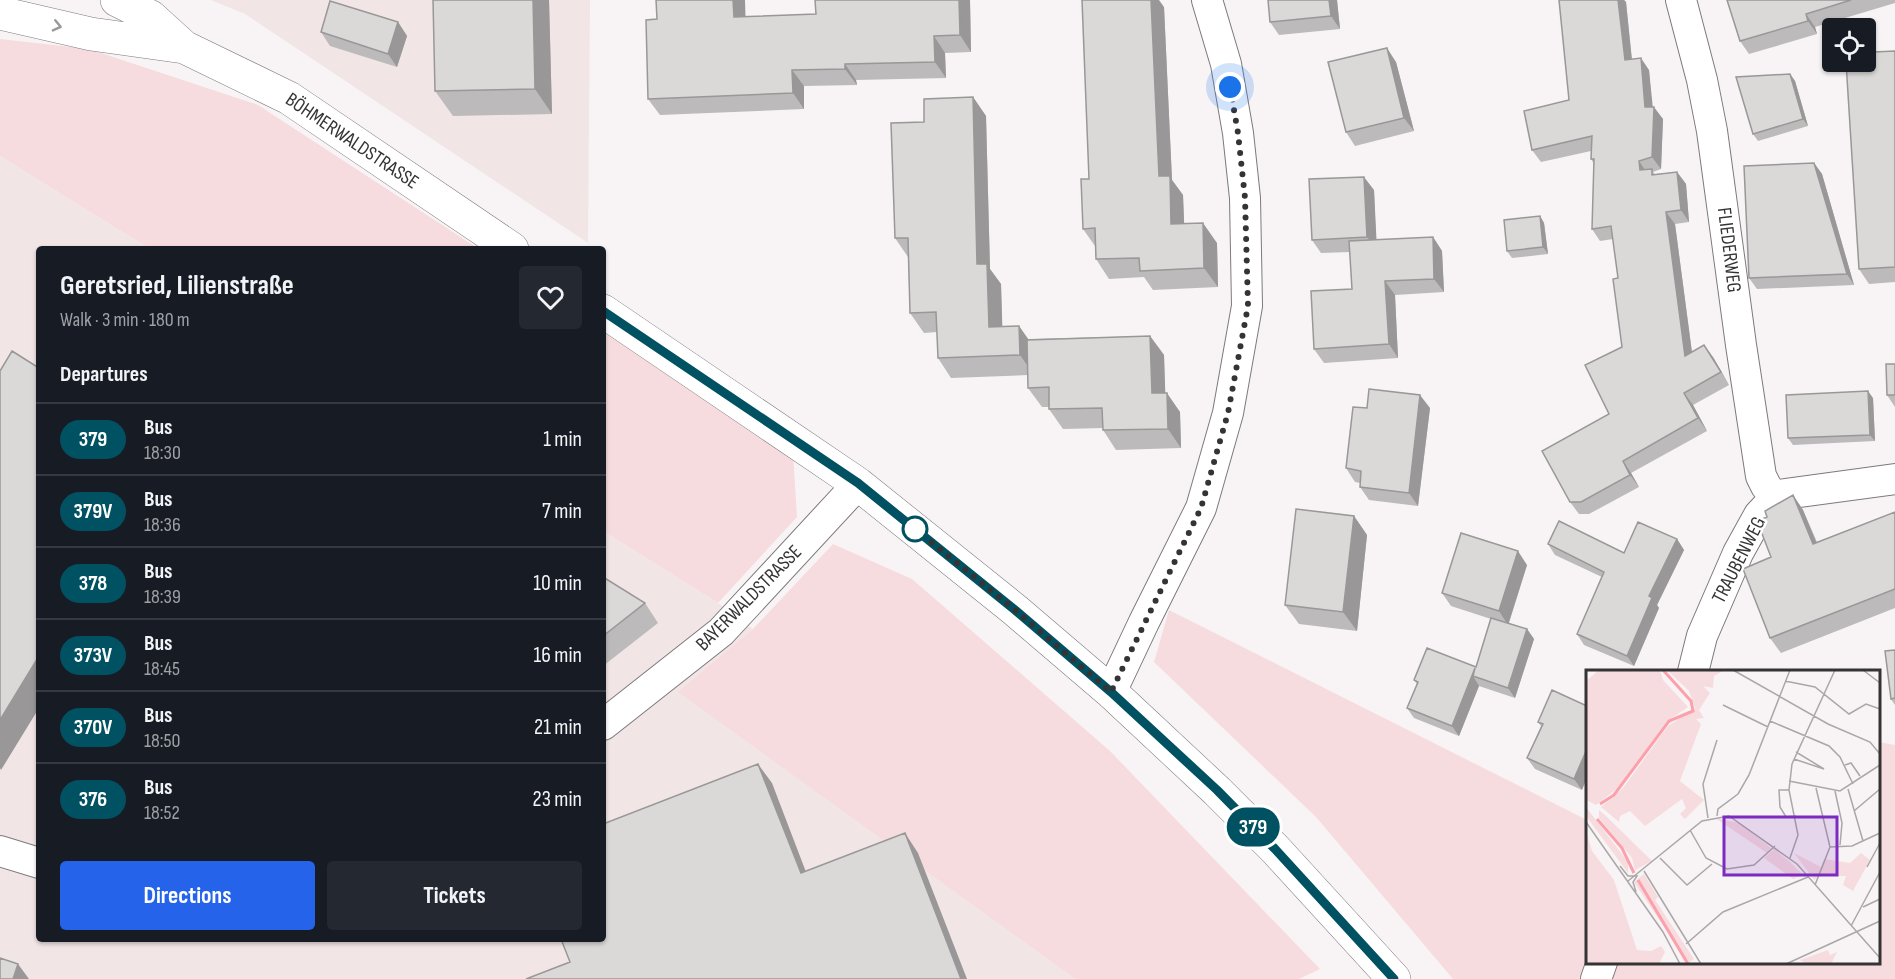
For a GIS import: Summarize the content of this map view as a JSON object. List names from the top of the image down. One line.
{"streets":{"street":["BÖHMERWALDSTRASSE","FLIEDERWEG","TRAUBENWEG","BAYERWALDSTRASSE"]},"crossings":[["FLIEDERWEG","TRAUBENWEG"]],"lines":["bus line 379"],"page":{"on_map":"379","heading":[["Geretsried, Lilienstraße","Walk · 3 min · 180 m"],"Departures"],"list":[{"mark":"379","name":"Bus","note":"18:30","value":"1 min"},{"mark":"379V","name":"Bus","note":"18:36","value":"7 min"},{"mark":"378","name":"Bus","note":"18:39","value":"10 min"},{"mark":"373V","name":"Bus","note":"18:45","value":"16 min"},{"mark":"370V","name":"Bus","note":"18:50","value":"21 min"},{"mark":"376","name":"Bus","note":"18:52","value":"23 min"}],"buttons":["Directions","Tickets"]}}
